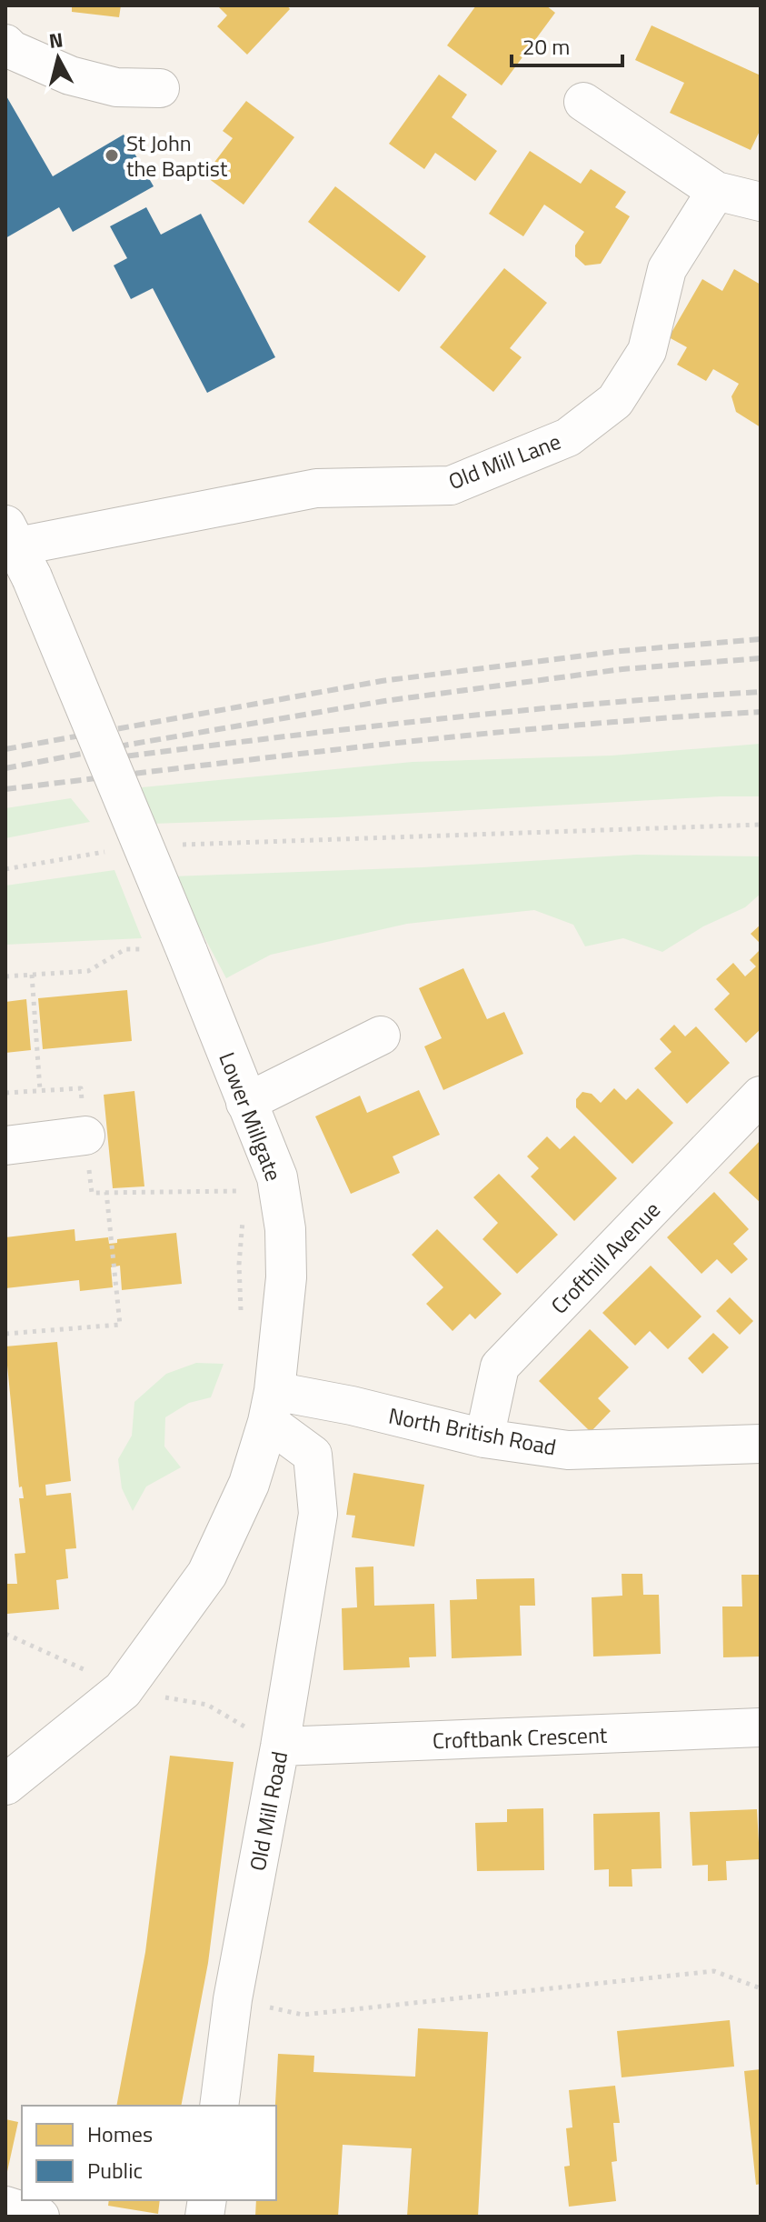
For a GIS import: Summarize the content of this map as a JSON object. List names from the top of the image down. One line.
{"streets":{"street":["Old Mill Lane","Lower Millgate","Crofthill Avenue","North British Road","Croftbank Crescent","Old Mill Road"]},"crossings":[["Old Mill Lane","Lower Millgate"],["Lower Millgate","North British Road"],["Lower Millgate","Old Mill Road"],["Crofthill Avenue","North British Road"],["North British Road","Old Mill Road"],["Croftbank Crescent","Old Mill Road"]],"places":["St John the Baptist"],"legend":["Homes","Public"],"scale_bar":"20 m","north":"top"}
